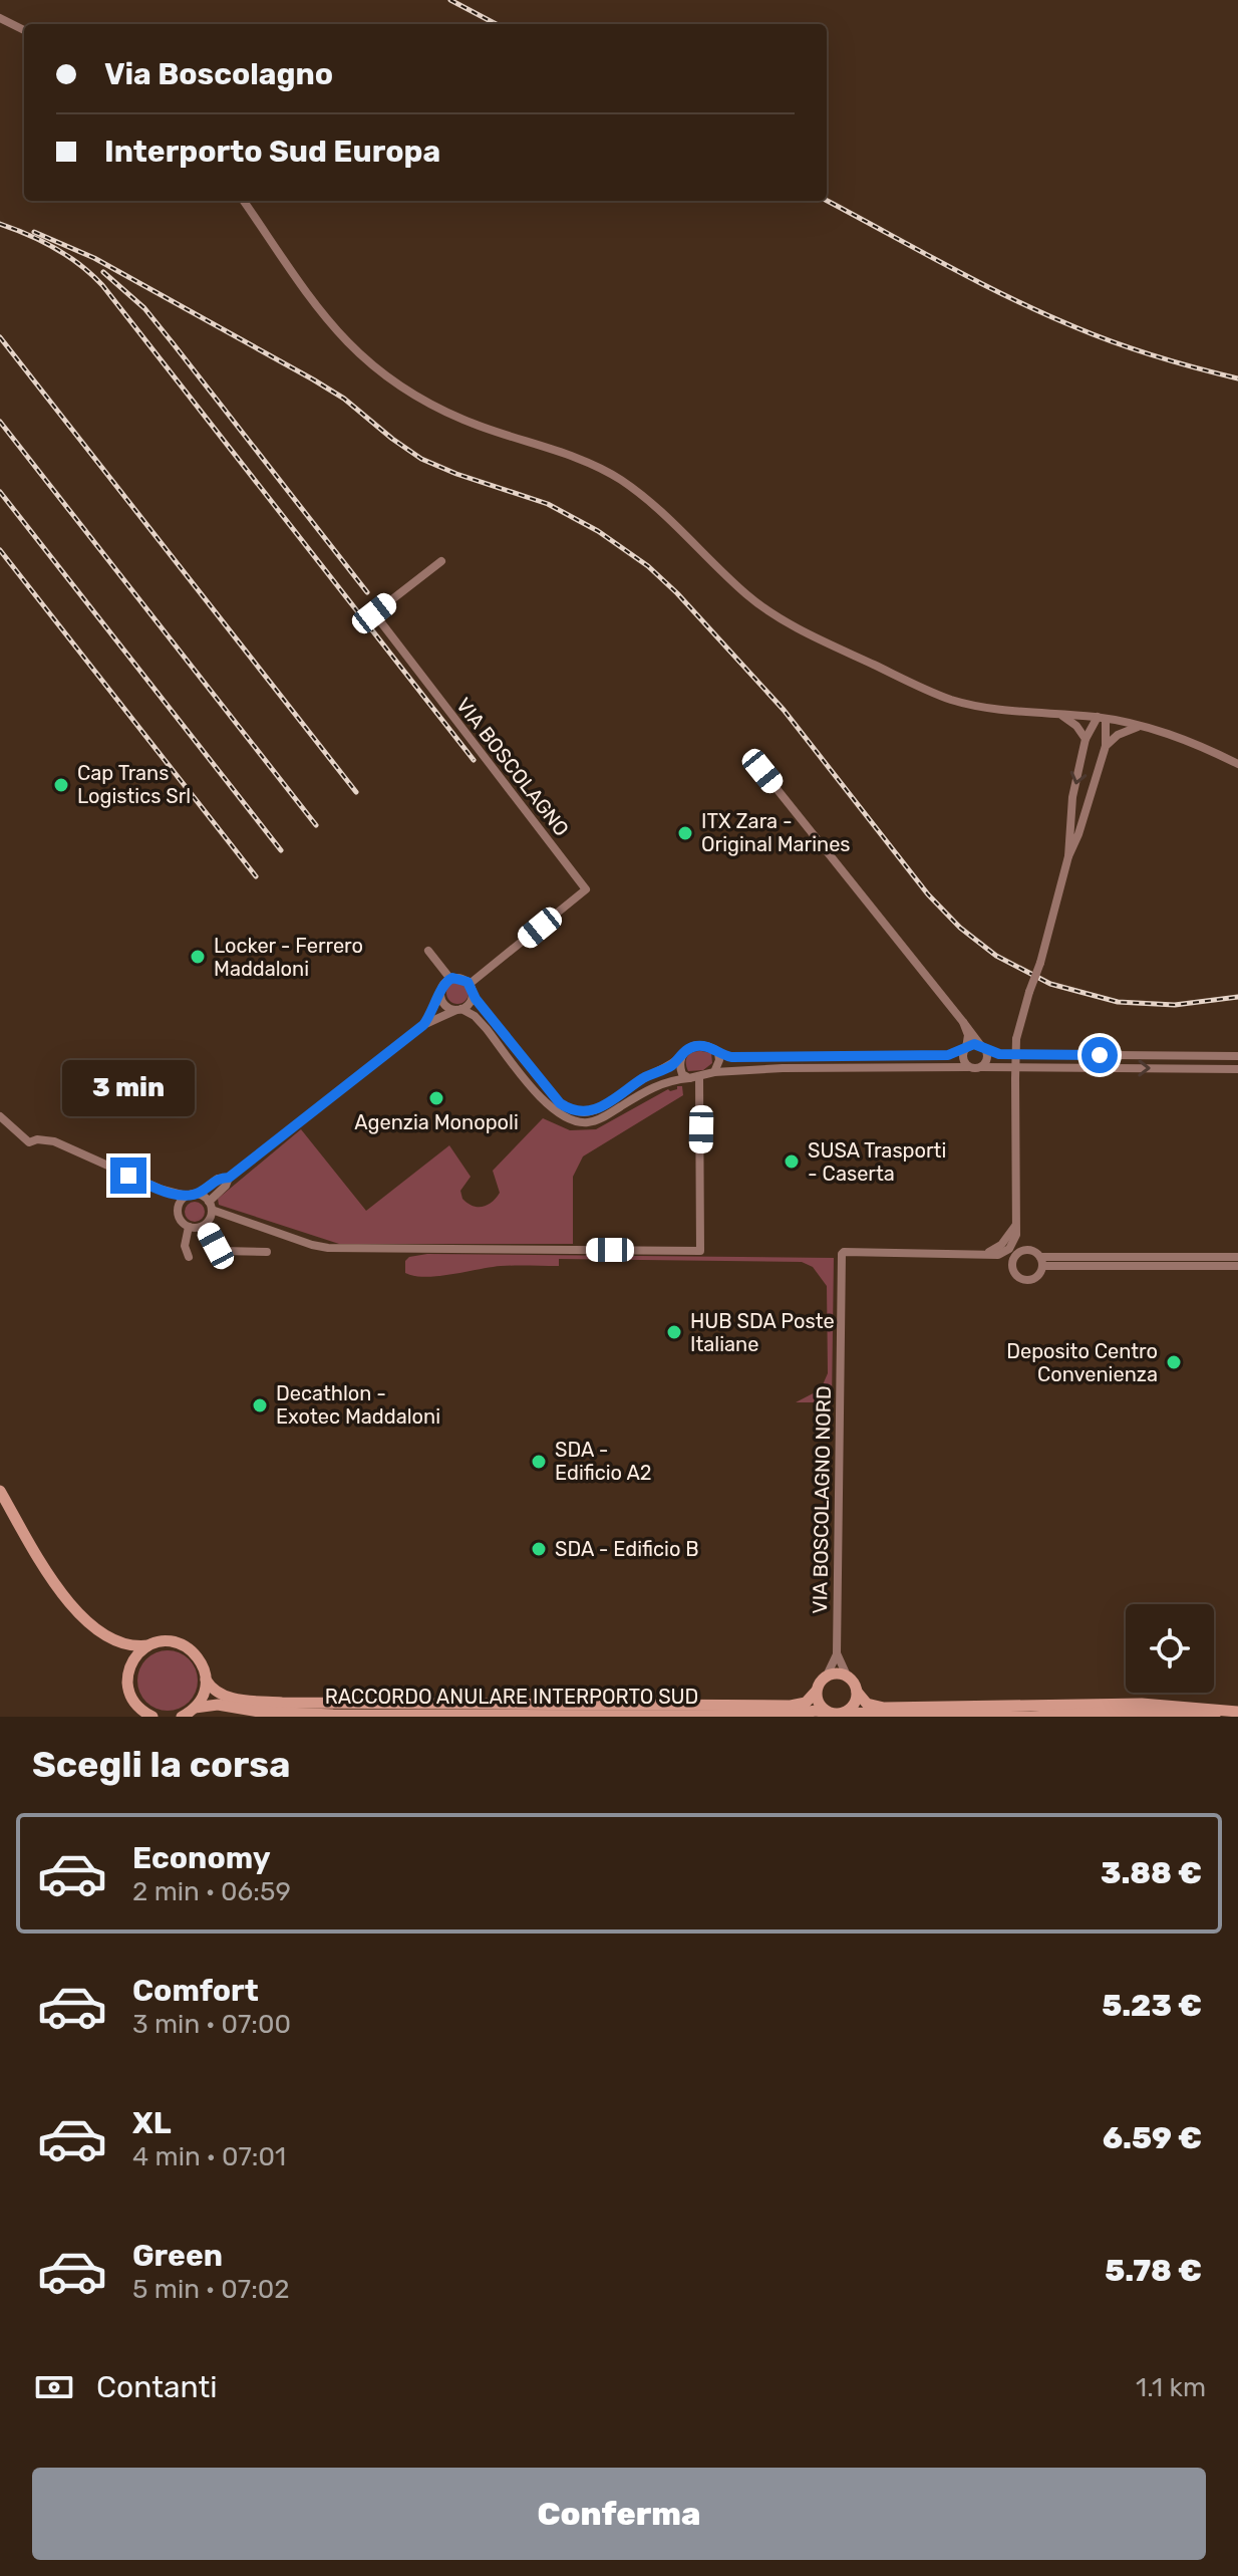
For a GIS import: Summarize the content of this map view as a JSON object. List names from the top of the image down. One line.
{"streets":{"main road":["RACCORDO ANULARE INTERPORTO SUD"],"street":["VIA BOSCOLAGNO","VIA BOSCOLAGNO NORD"]},"crossings":[["VIA BOSCOLAGNO NORD","RACCORDO ANULARE INTERPORTO SUD"]],"places":["Cap Trans Logistics Srl","ITX Zara - Original Marines","Locker - Ferrero Maddaloni","Agenzia Monopoli","SUSA Trasporti - Caserta","HUB SDA Poste Italiane","Deposito Centro Convenienza","Decathlon - Exotec Maddaloni","SDA - Edificio A2","SDA - Edificio B"],"page":{"banner":["Via Boscolagno","Interporto Sud Europa"],"bubble":"3 min","heading":"Scegli la corsa","list":[{"name":"Economy","note":"2 min · 06:59","value":"3.88 €"},{"name":"Comfort","note":"3 min · 07:00","value":"5.23 €"},{"name":"XL","note":"4 min · 07:01","value":"6.59 €"},{"name":"Green","note":"5 min · 07:02","value":"5.78 €"}],"pay":["Contanti","1.1 km"],"buttons":"Conferma"}}
